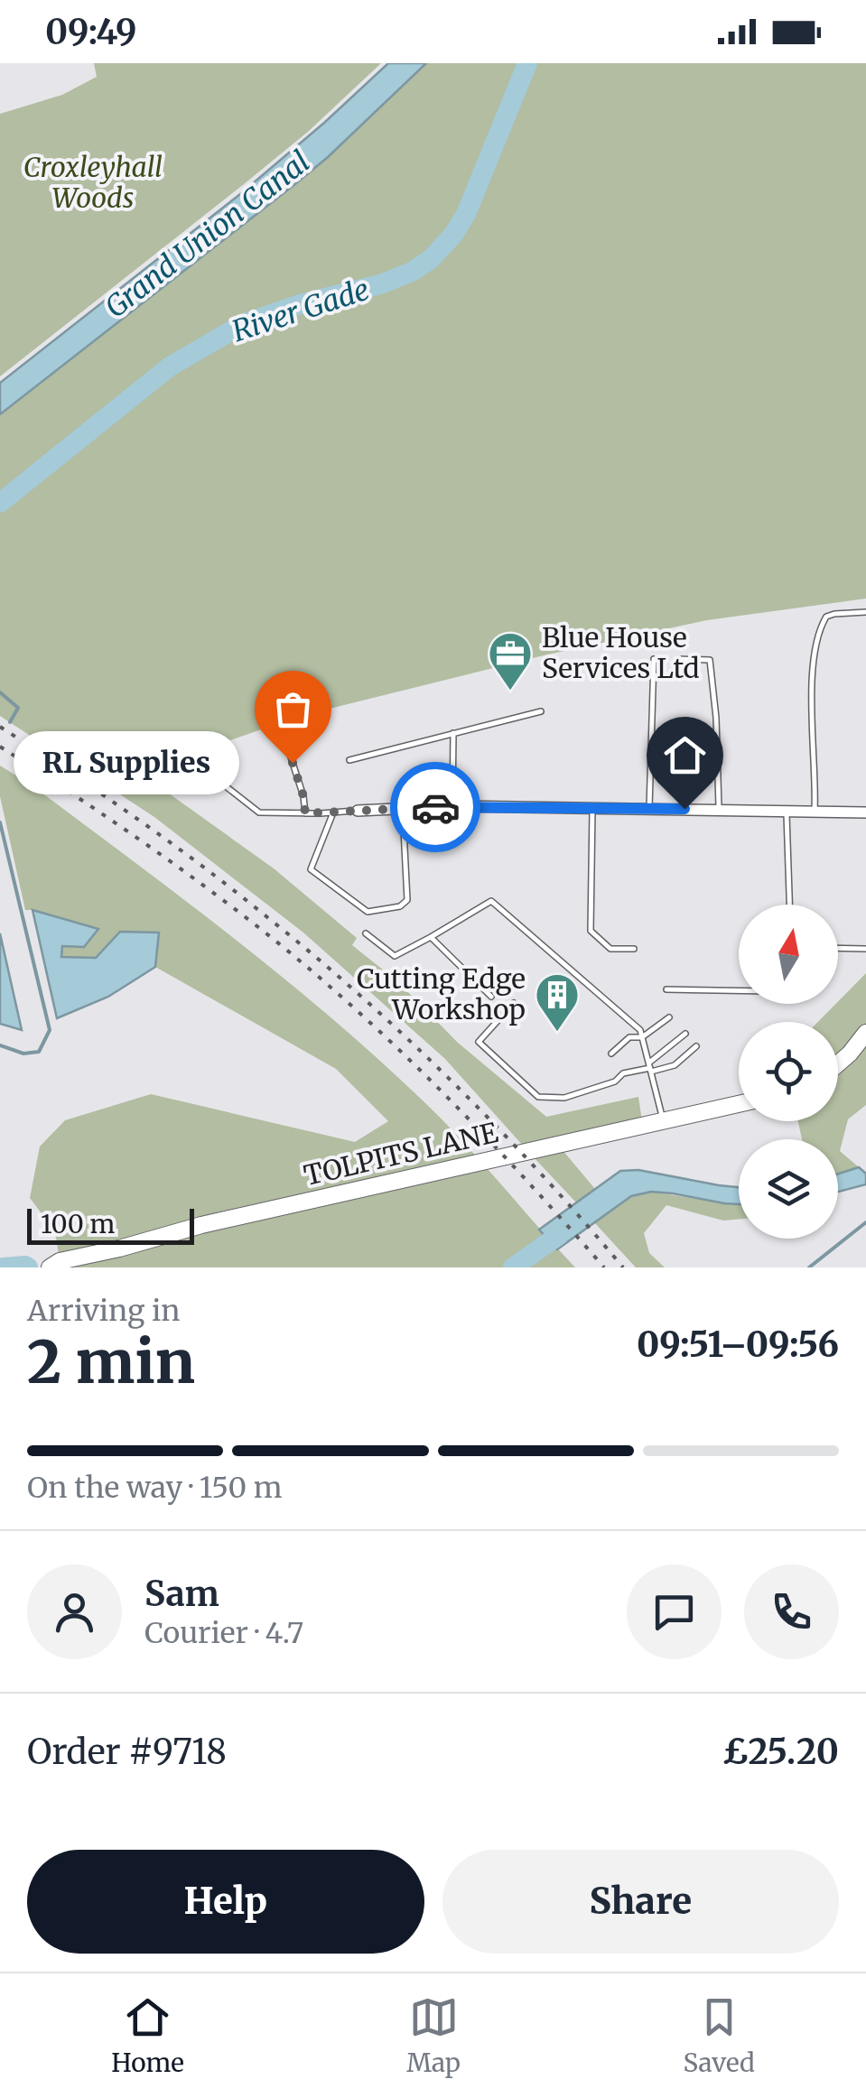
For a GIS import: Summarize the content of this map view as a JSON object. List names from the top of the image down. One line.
{"streets":{"main road":["TOLPITS LANE"]},"water":["Grand Union Canal","River Gade"],"parks":["Croxleyhall Woods"],"places":{"office":["Blue House Services Ltd"],"other":["RL Supplies"],"building":["Cutting Edge Workshop"]},"scale_bar":"100 m","north":"top","page":{"status":"09:49","bubble":"RL Supplies","scale":"100 m","heading":["2 min","Arriving in","09:51–09:56"],"panel":["Sam","Courier · 4.7","Order #9718","£25.20"],"bar":"On the way · 150 m","buttons":["Help","Share"],"tabs":["Home","Map","Saved"]}}
